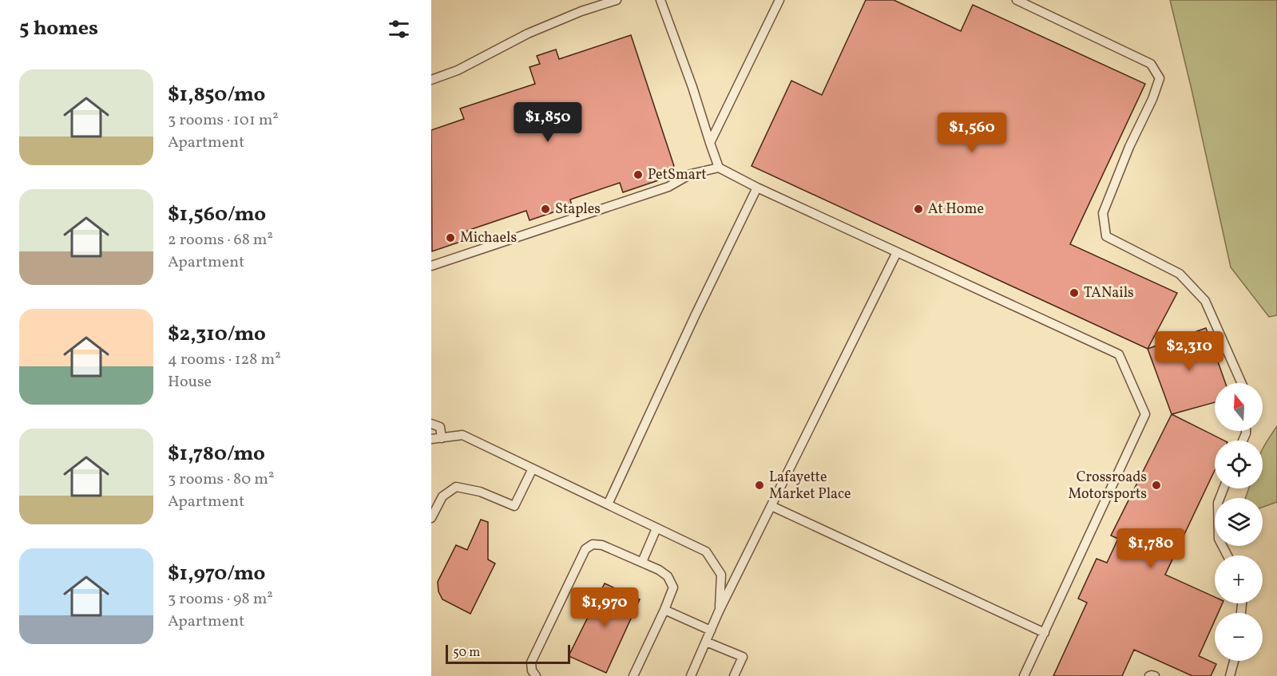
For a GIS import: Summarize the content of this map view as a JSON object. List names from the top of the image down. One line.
{"places":["PetSmart","Staples","At Home","Michaels","TANails","Lafayette Market Place","Crossroads Motorsports"],"scale_bar":"50 m","north":"top","page":{"heading":"5 homes","list":[{"name":"$1,850/mo","note":"3 rooms · 101 m² · Apartment"},{"name":"$1,560/mo","note":"2 rooms · 68 m² · Apartment"},{"name":"$2,310/mo","note":"4 rooms · 128 m² · House"},{"name":"$1,780/mo","note":"3 rooms · 80 m² · Apartment"},{"name":"$1,970/mo","note":"3 rooms · 98 m² · Apartment"}],"price":["$1,850","$1,560","$2,310","$1,780","$1,970"],"map_buttons":["+","−"],"scale":"50 m"}}
